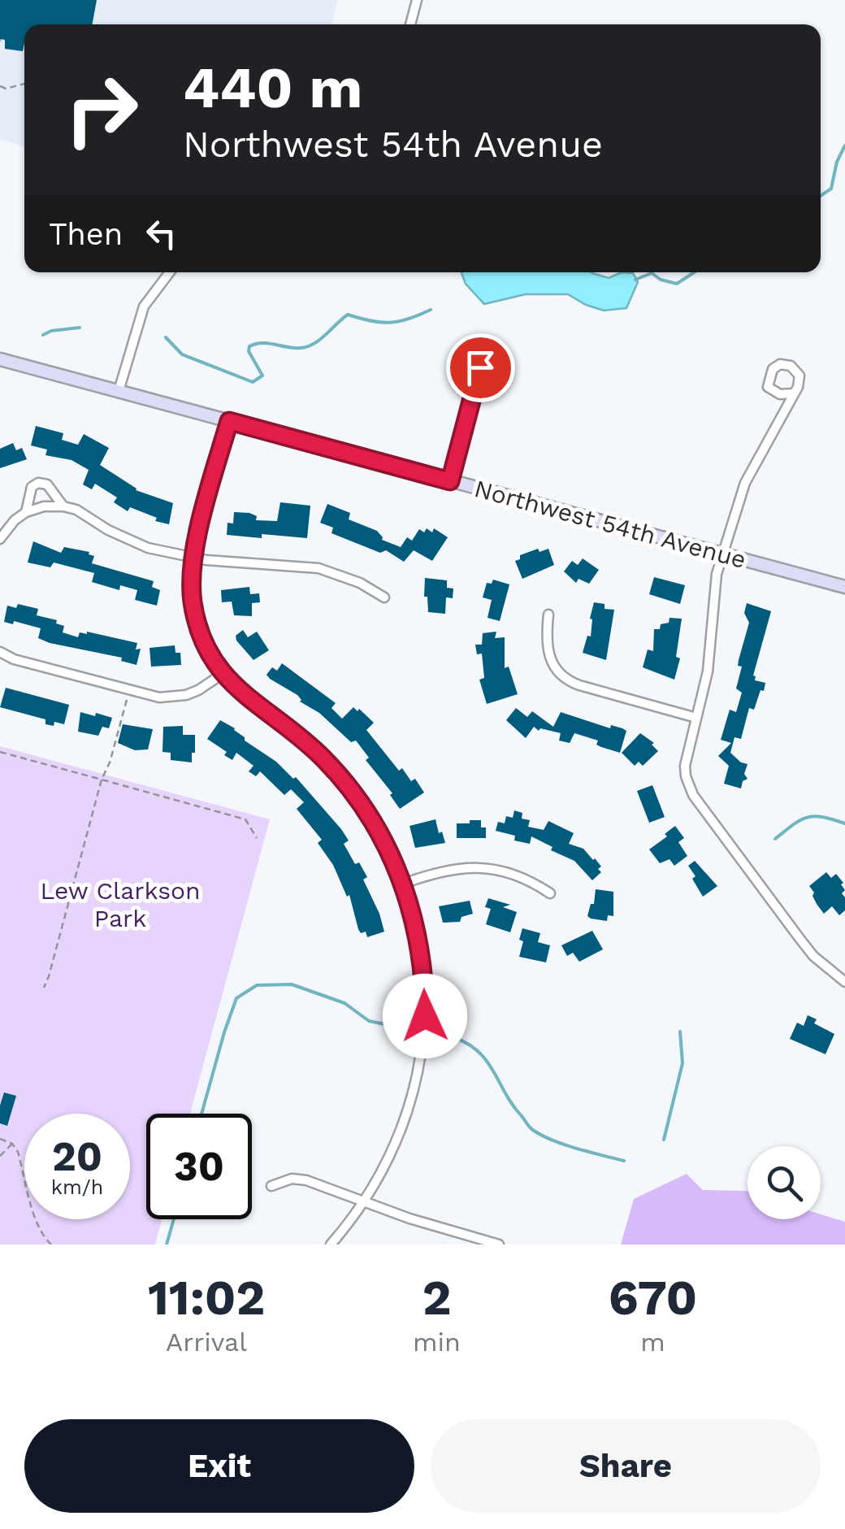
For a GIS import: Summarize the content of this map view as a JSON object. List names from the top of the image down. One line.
{"streets":{"street":["Northwest 54th Avenue"]},"parks":["Lew Clarkson Park"],"page":{"turn":["440 m","Northwest 54th Avenue"],"then":"Then","speed":"20 km/h","limit":"30","eta":["11:02","Arrival","2","min","670","m"],"buttons":["Exit","Share"]}}
